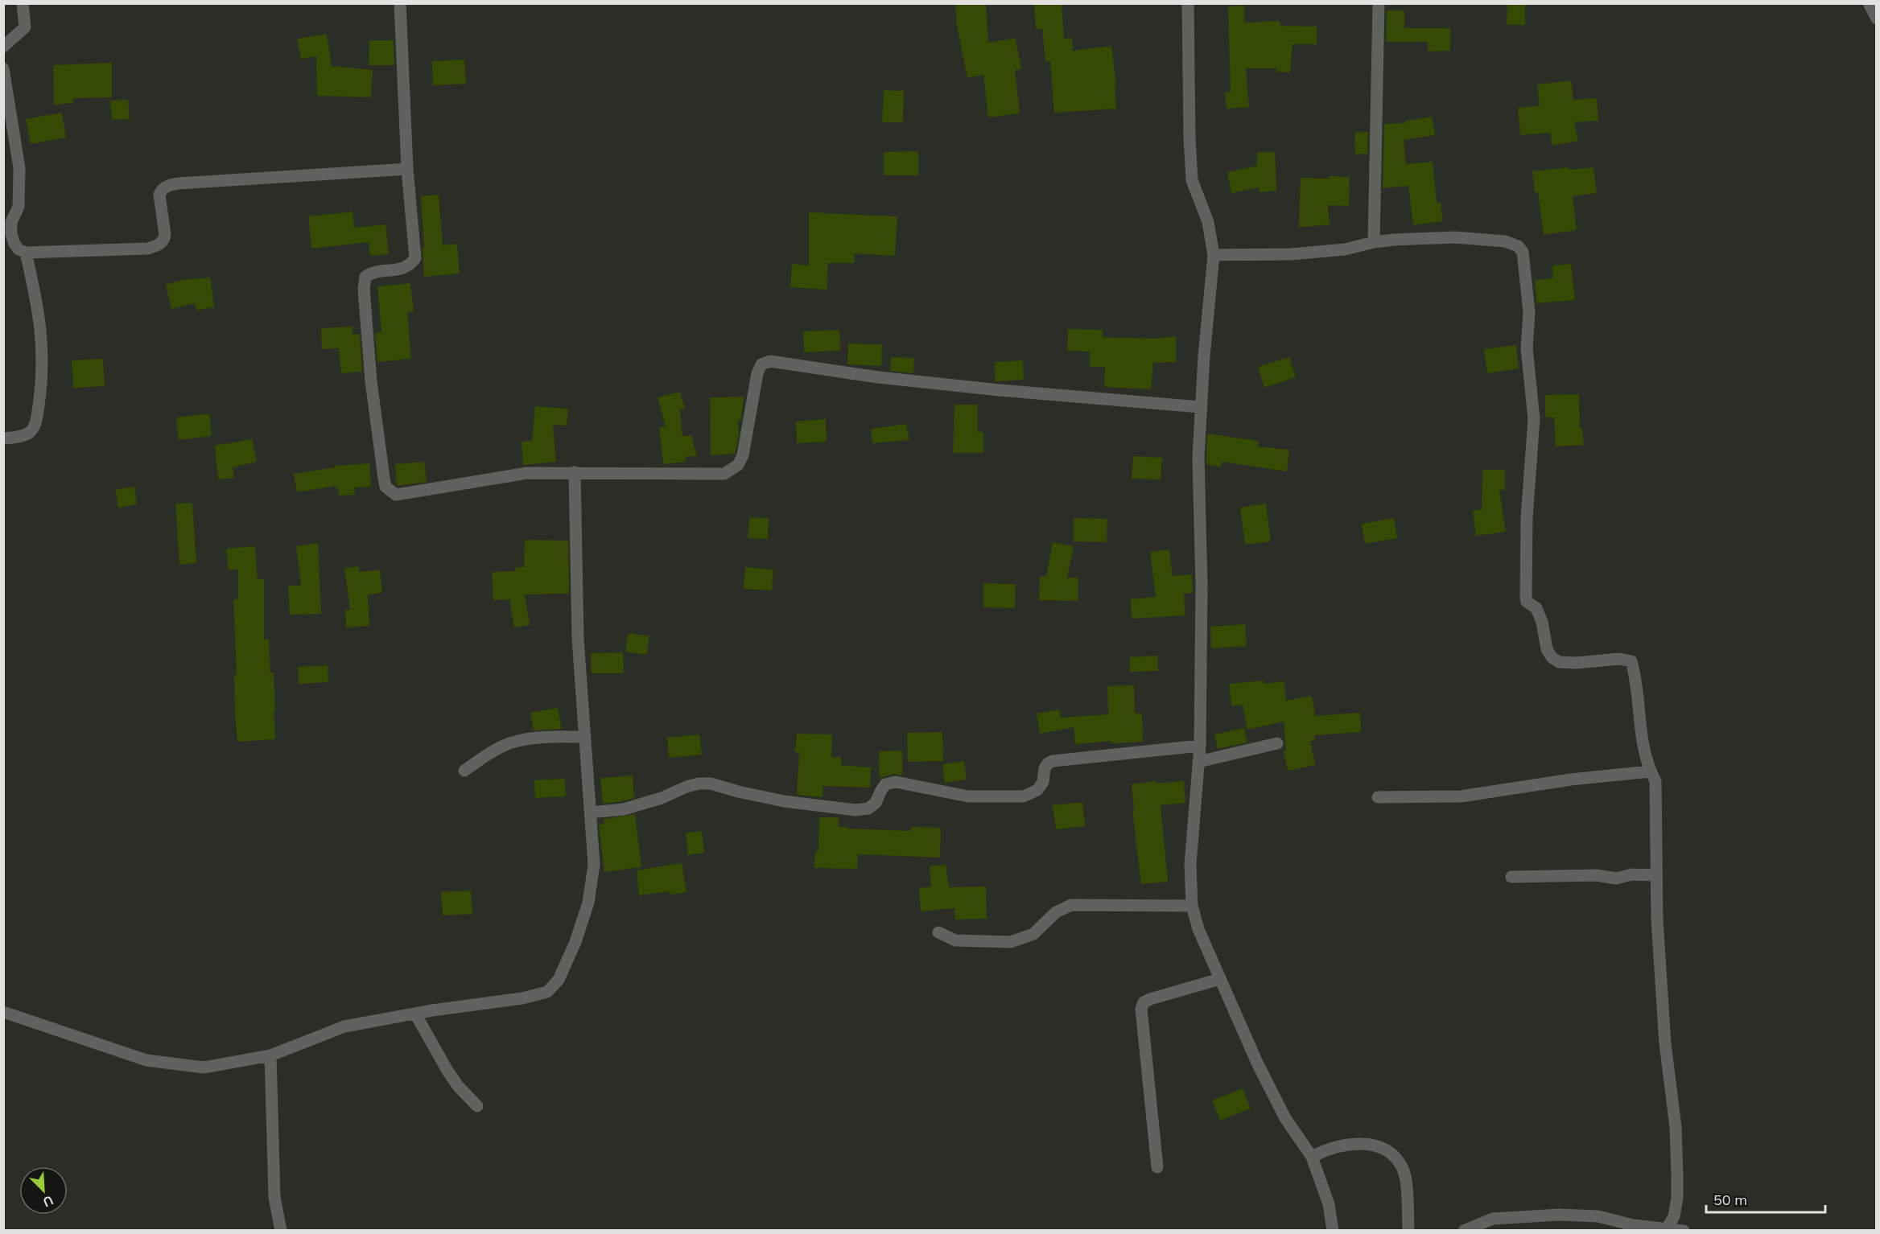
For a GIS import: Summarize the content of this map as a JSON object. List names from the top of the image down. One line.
{"scale_bar":"50 m","north":"bottom right"}
